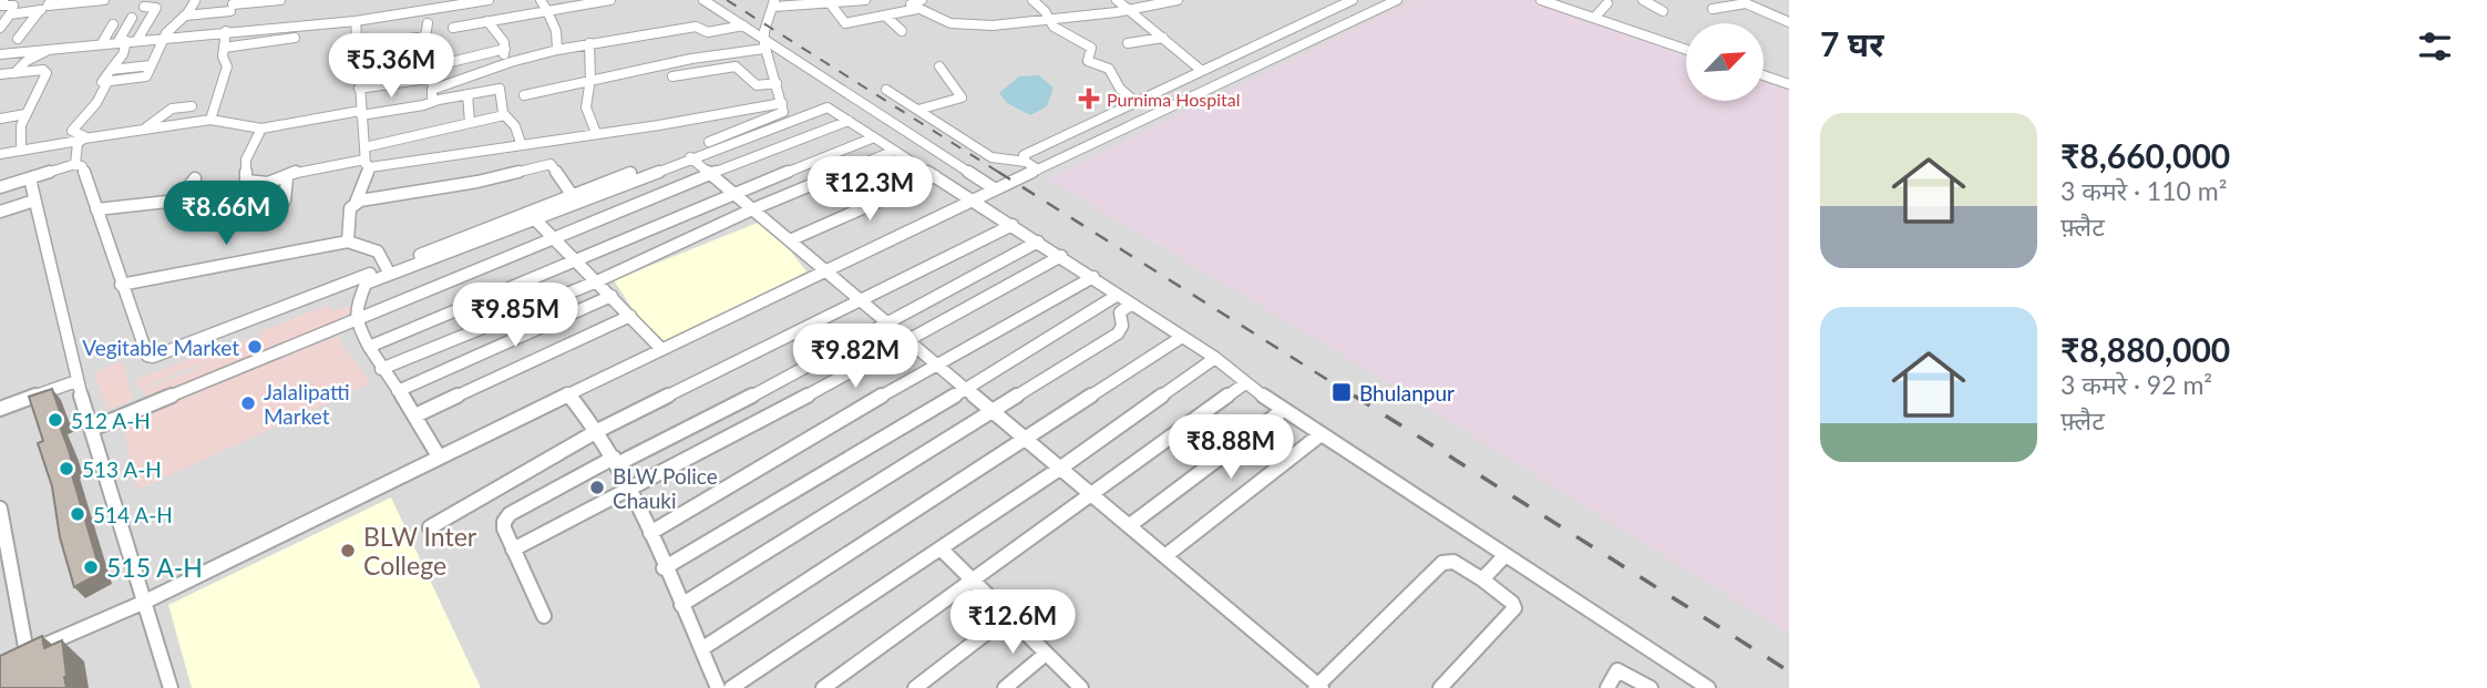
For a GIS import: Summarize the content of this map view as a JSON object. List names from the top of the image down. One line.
{"places":{"health":["Purnima Hospital"],"other":["Vegitable Market","Jalalipatti Market","512 A-H","513 A-H","BLW Police Chauki","514 A-H","BLW Inter College","515 A-H"],"transit":["Bhulanpur"]},"north":"top right","page":{"heading":"7 घर","price":["₹5.36M","₹12.3M","₹8.66M","₹9.85M","₹9.82M","₹8.88M","₹12.6M"],"list":[{"name":"₹8,660,000","note":"3 कमरे · 110 m² · फ़्लैट"},{"name":"₹8,880,000","note":"3 कमरे · 92 m² · फ़्लैट"}]}}
